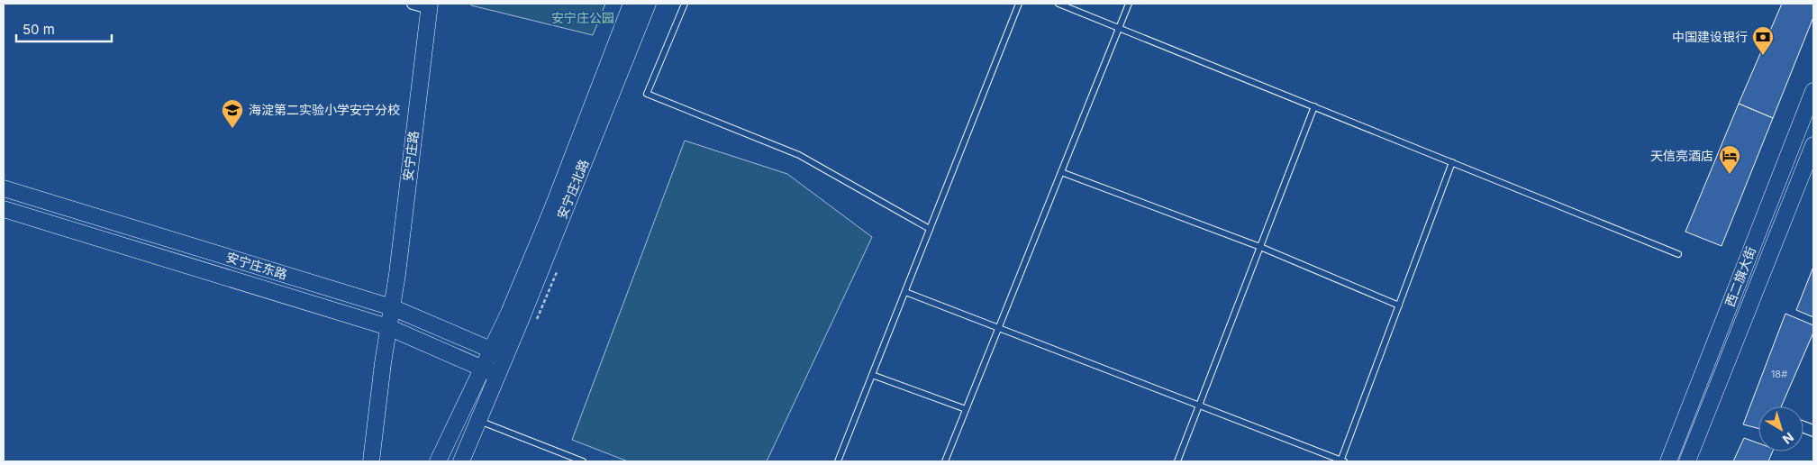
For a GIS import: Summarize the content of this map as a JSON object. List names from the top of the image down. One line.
{"streets":{"main road":["安宁庄路","安宁庄北路","安宁庄东路","西二旗大街"]},"crossings":[["安宁庄路","安宁庄东路"],["安宁庄北路","安宁庄东路"]],"parks":["安宁庄公园"],"places":{"bank":["中国建设银行"],"school or university":["海淀第二实验小学安宁分校"],"hotel":["天信亮酒店"]},"house_numbers":["18#"],"scale_bar":"50 m","north":"bottom right"}
